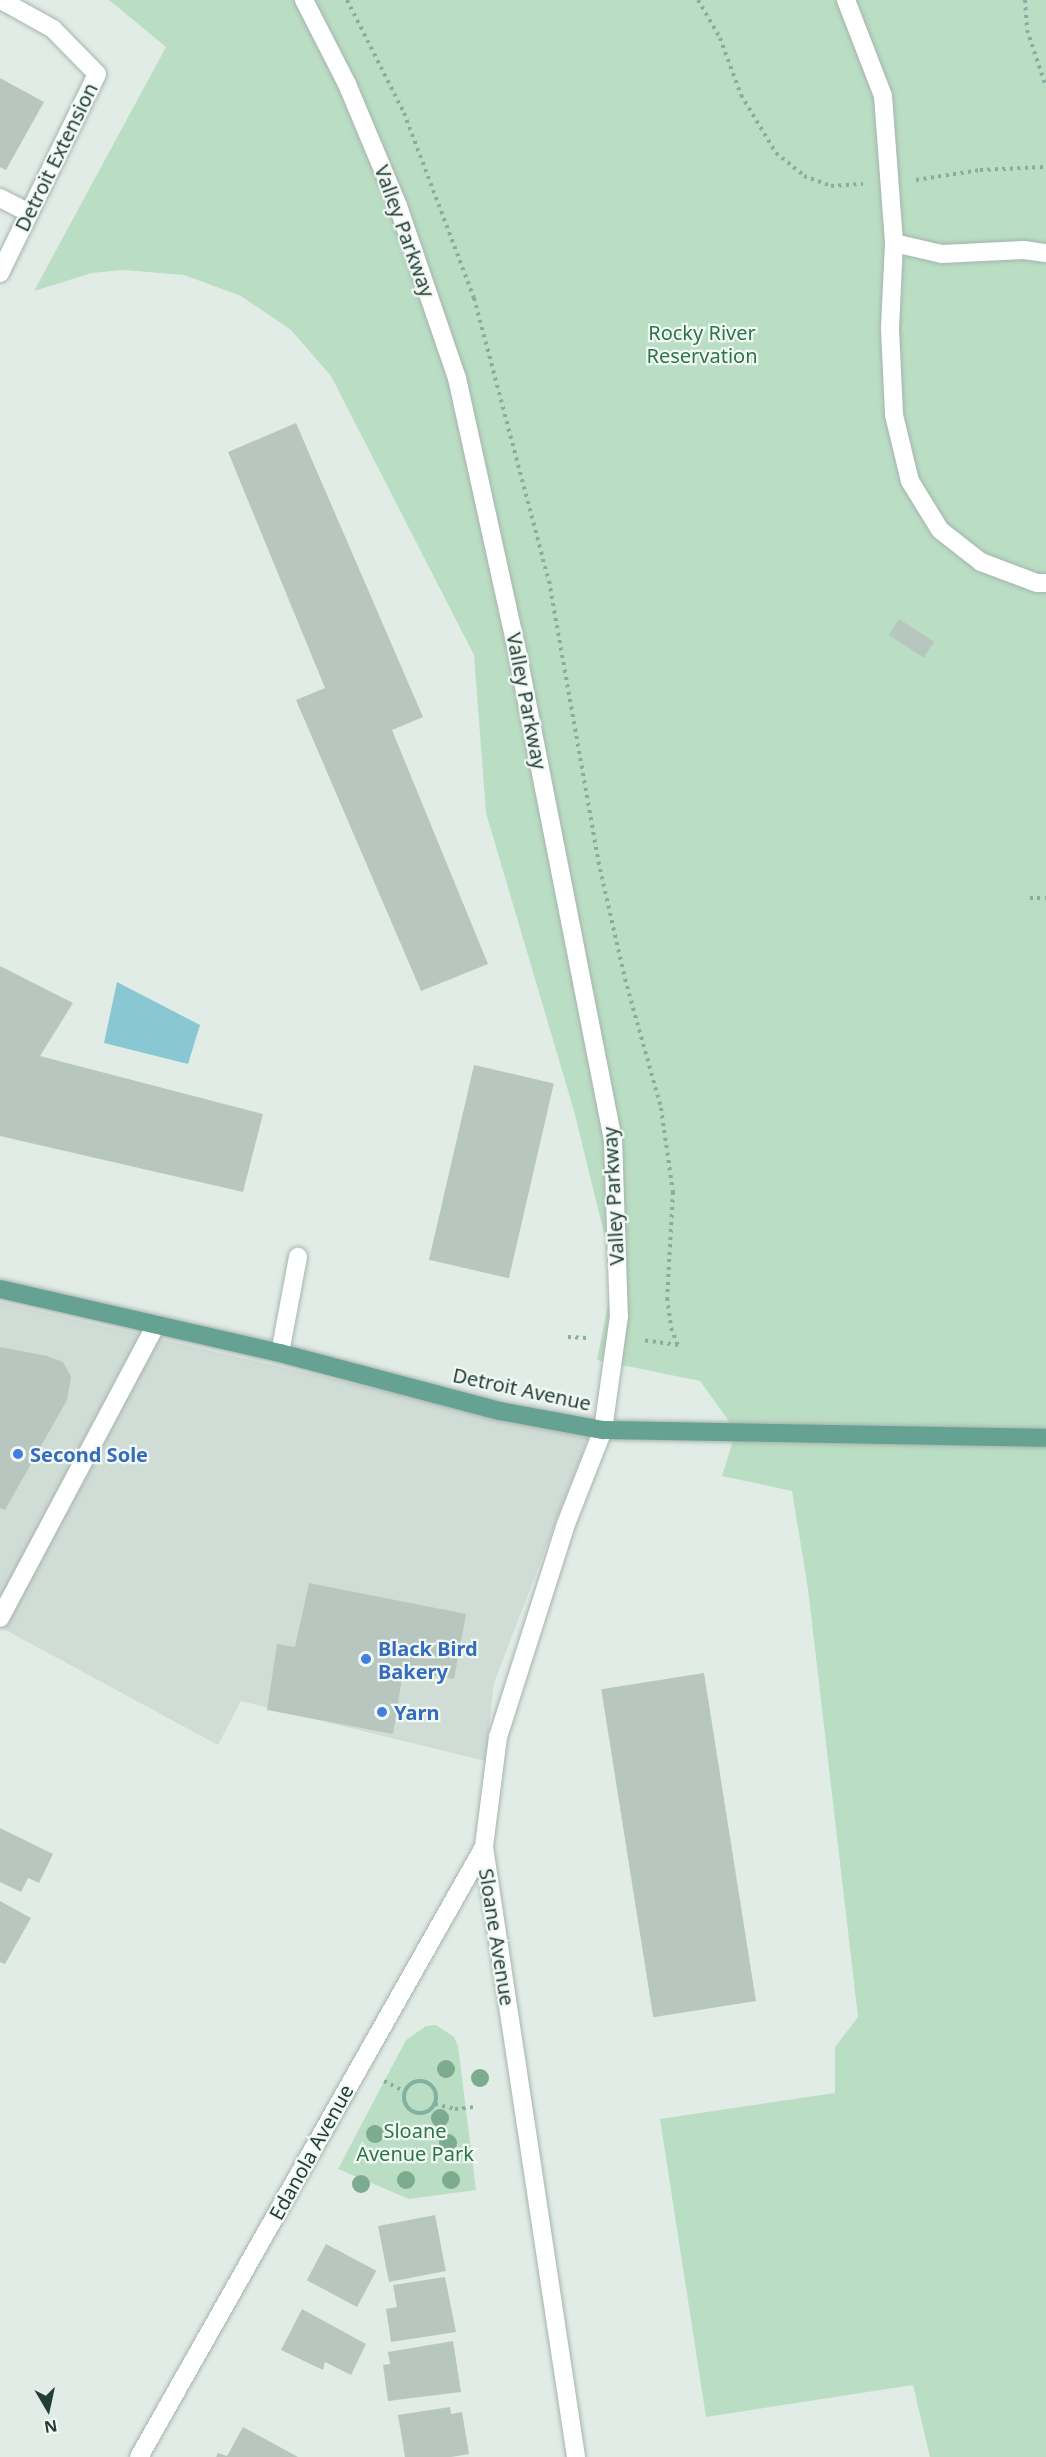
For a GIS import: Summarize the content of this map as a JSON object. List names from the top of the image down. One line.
{"streets":{"main road":["Detroit Avenue"],"street":["Detroit Extension","Valley Parkway","Sloane Avenue","Edanola Avenue"]},"crossings":[["Valley Parkway","Detroit Avenue"],["Valley Parkway","Sloane Avenue"],["Detroit Avenue","Sloane Avenue"],["Sloane Avenue","Edanola Avenue"]],"parks":["Rocky River Reservation","Sloane Avenue Park"],"places":["Second Sole","Black Bird Bakery","Yarn"],"north":"bottom"}
